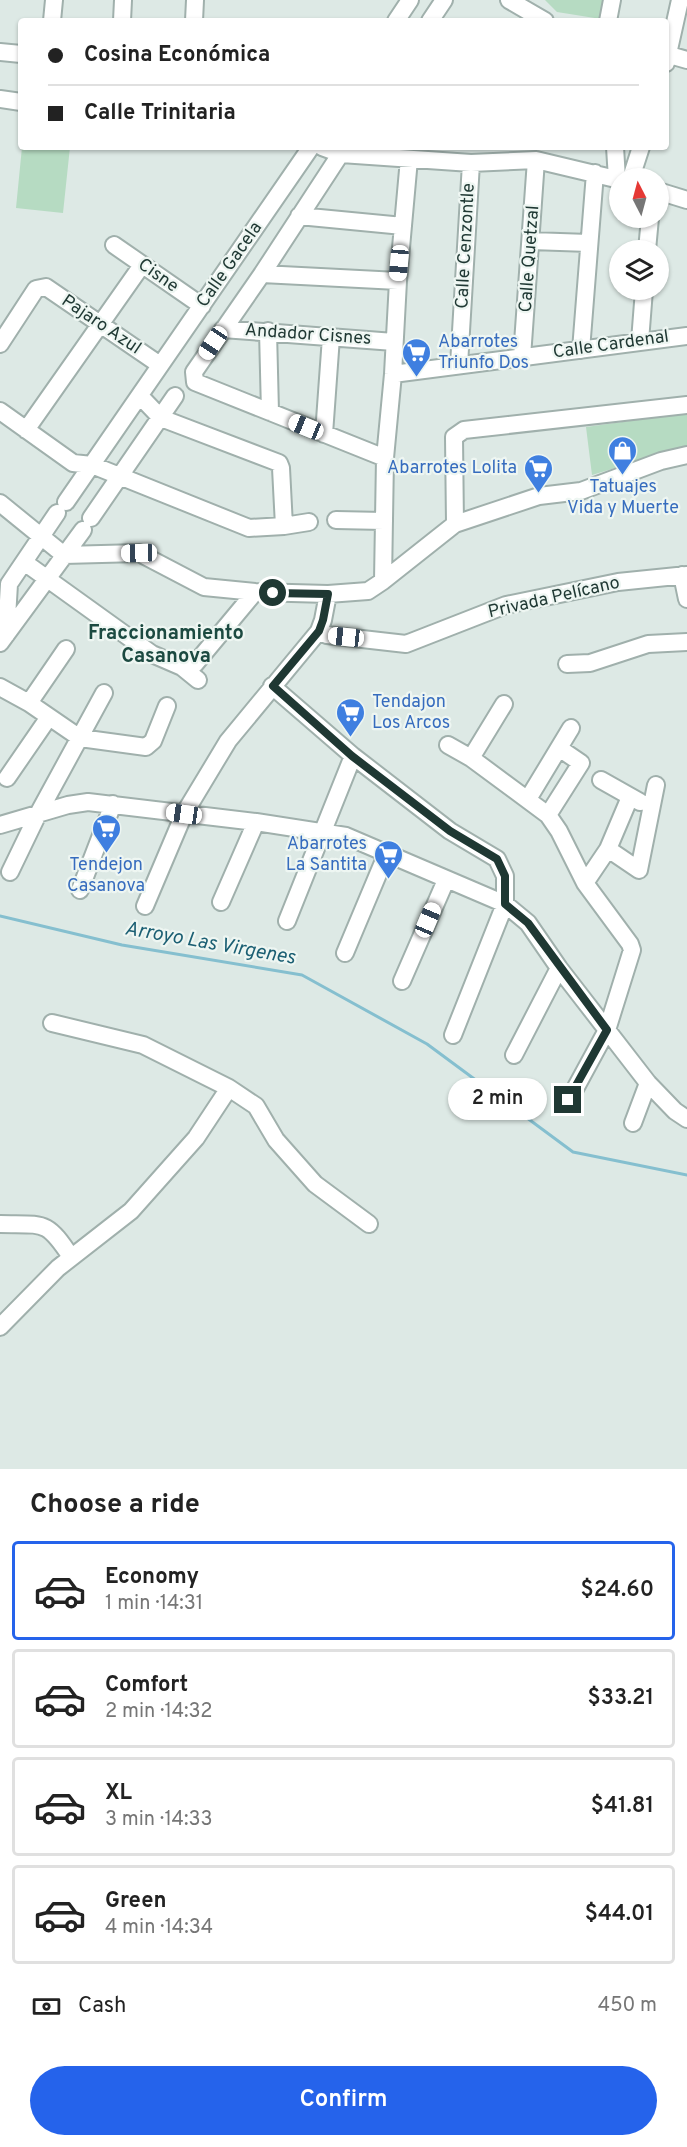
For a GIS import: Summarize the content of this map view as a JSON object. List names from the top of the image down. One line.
{"streets":{"street":["Calle Cenzontle","Calle Quetzal","Calle Gacela","Cisne","Pajaro Azul","Andador Cisnes","Calle Cardenal","Privada Pelícano"]},"crossings":[["Calle Cenzontle","Calle Cardenal"],["Calle Quetzal","Calle Cardenal"],["Calle Gacela","Cisne"],["Calle Gacela","Pajaro Azul"],["Calle Gacela","Andador Cisnes"]],"districts":["Fraccionamiento Casanova"],"water":["Arroyo Las Virgenes"],"places":{"supermarket":["Abarrotes Triunfo Dos","Abarrotes Lolita","Tendajon Los Arcos","Tendejon Casanova","Abarrotes La Santita"],"shop":["Tatuajes Vida y Muerte"]},"north":"top","page":{"banner":["Cosina Económica","Calle Trinitaria"],"bubble":"2 min","heading":"Choose a ride","list":[{"name":"Economy","note":"1 min · 14:31","value":"$24.60"},{"name":"Comfort","note":"2 min · 14:32","value":"$33.21"},{"name":"XL","note":"3 min · 14:33","value":"$41.81"},{"name":"Green","note":"4 min · 14:34","value":"$44.01"}],"pay":["Cash","450 m"],"buttons":"Confirm"}}
